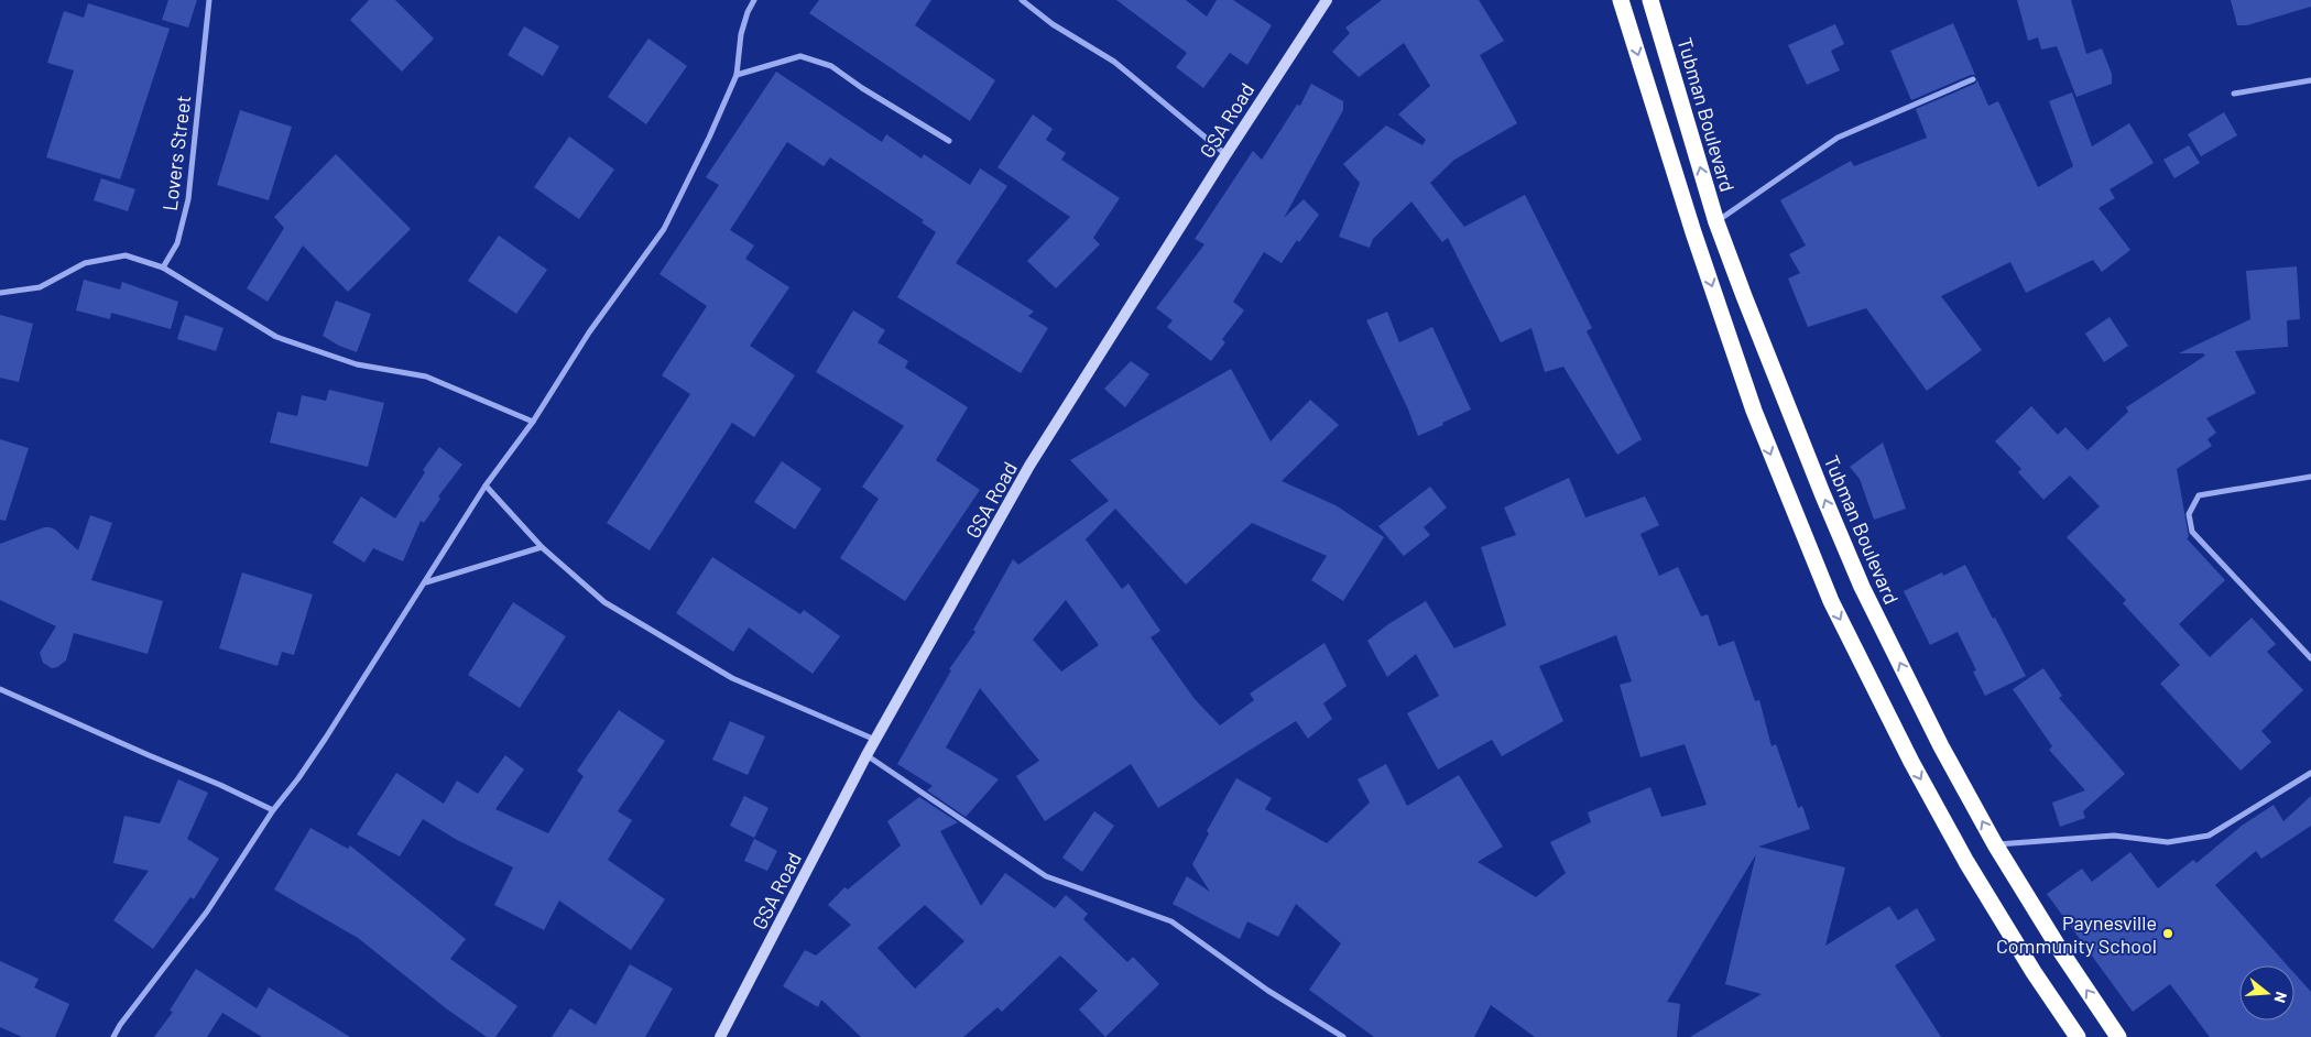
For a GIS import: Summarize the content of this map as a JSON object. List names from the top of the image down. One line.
{"streets":{"highway":["Tubman Boulevard"],"street":["GSA Road","Lovers Street"]},"places":["Paynesville Community School"],"north":"right"}
